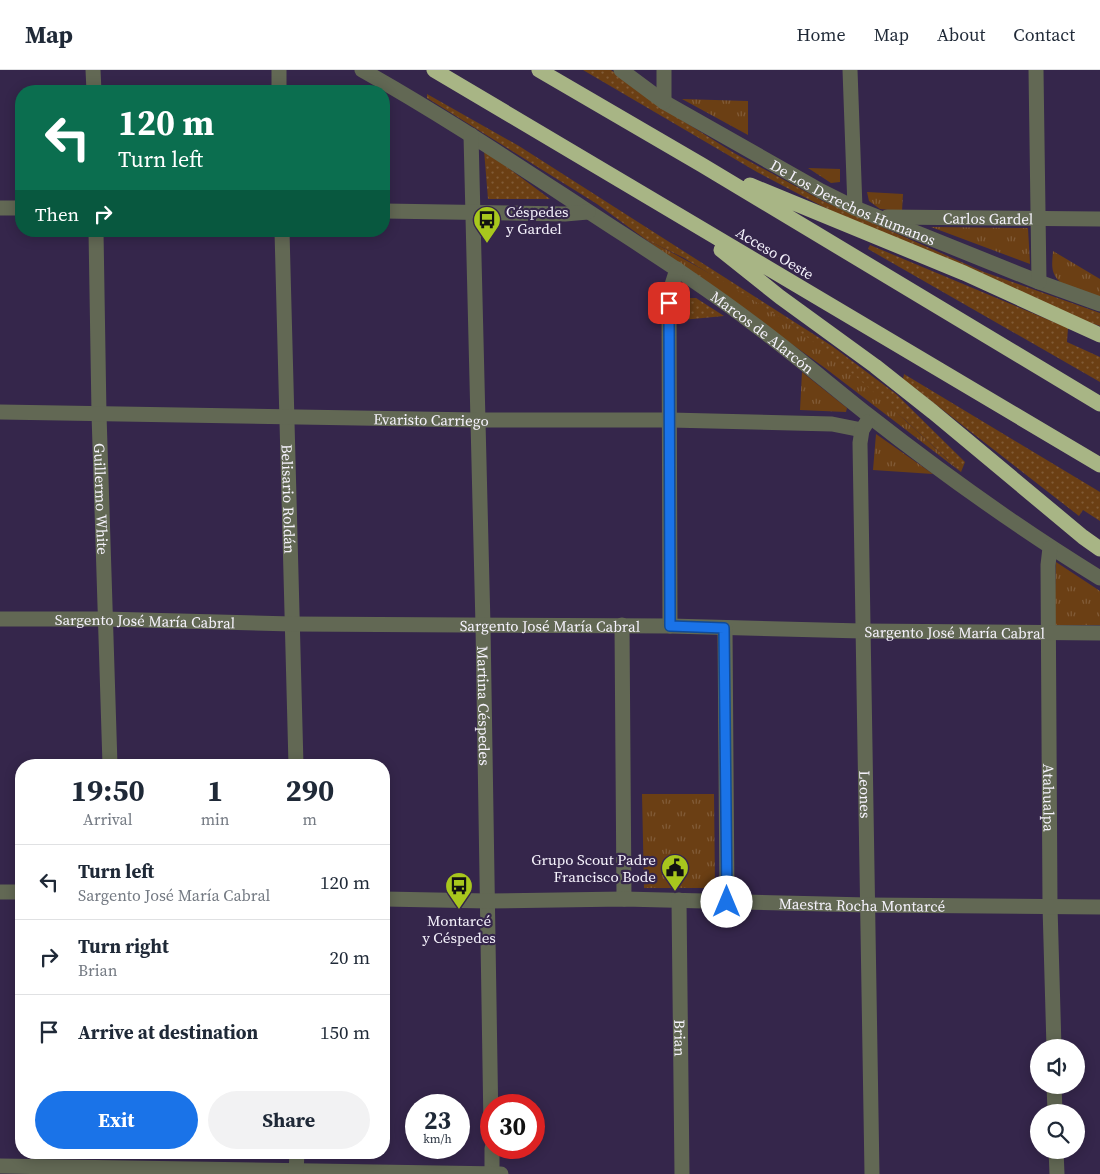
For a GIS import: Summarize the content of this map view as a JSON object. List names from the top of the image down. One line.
{"streets":{"highway":["Acceso Oeste"],"street":["De Los Derechos Humanos","Carlos Gardel","Marcos de Alarcón","Evaristo Carriego","Guillermo White","Belisario Roldán","Sargento José María Cabral","Martina Céspedes","Leones","Atahualpa","Maestra Rocha Montarcé","Brian"]},"crossings":[["De Los Derechos Humanos","Carlos Gardel"],["Marcos de Alarcón","Martina Céspedes"],["Marcos de Alarcón","Leones"],["Marcos de Alarcón","Atahualpa"],["Evaristo Carriego","Guillermo White"],["Evaristo Carriego","Belisario Roldán"],["Evaristo Carriego","Martina Céspedes"],["Evaristo Carriego","Leones"],["Guillermo White","Sargento José María Cabral"],["Belisario Roldán","Sargento José María Cabral"],["Sargento José María Cabral","Martina Céspedes"],["Sargento José María Cabral","Leones"],["Sargento José María Cabral","Atahualpa"],["Martina Céspedes","Maestra Rocha Montarcé"],["Leones","Maestra Rocha Montarcé"],["Atahualpa","Maestra Rocha Montarcé"],["Maestra Rocha Montarcé","Brian"]],"places":{"bus stop":["Céspedes y Gardel","Montarcé y Céspedes"],"public building":["Grupo Scout Padre Francisco Bode"]},"page":{"header":"Map","nav":["Home","Map","About","Contact"],"turn":["120 m","Turn left"],"then":"Then","eta":["19:50","Arrival","1","min","290","m"],"list":[{"name":"Turn left","note":"Sargento José María Cabral","value":"120 m"},{"name":"Turn right","note":"Brian","value":"20 m"},{"name":"Arrive at destination","value":"150 m"}],"buttons":["Exit","Share"],"speed":"23 km/h","limit":"30"}}
